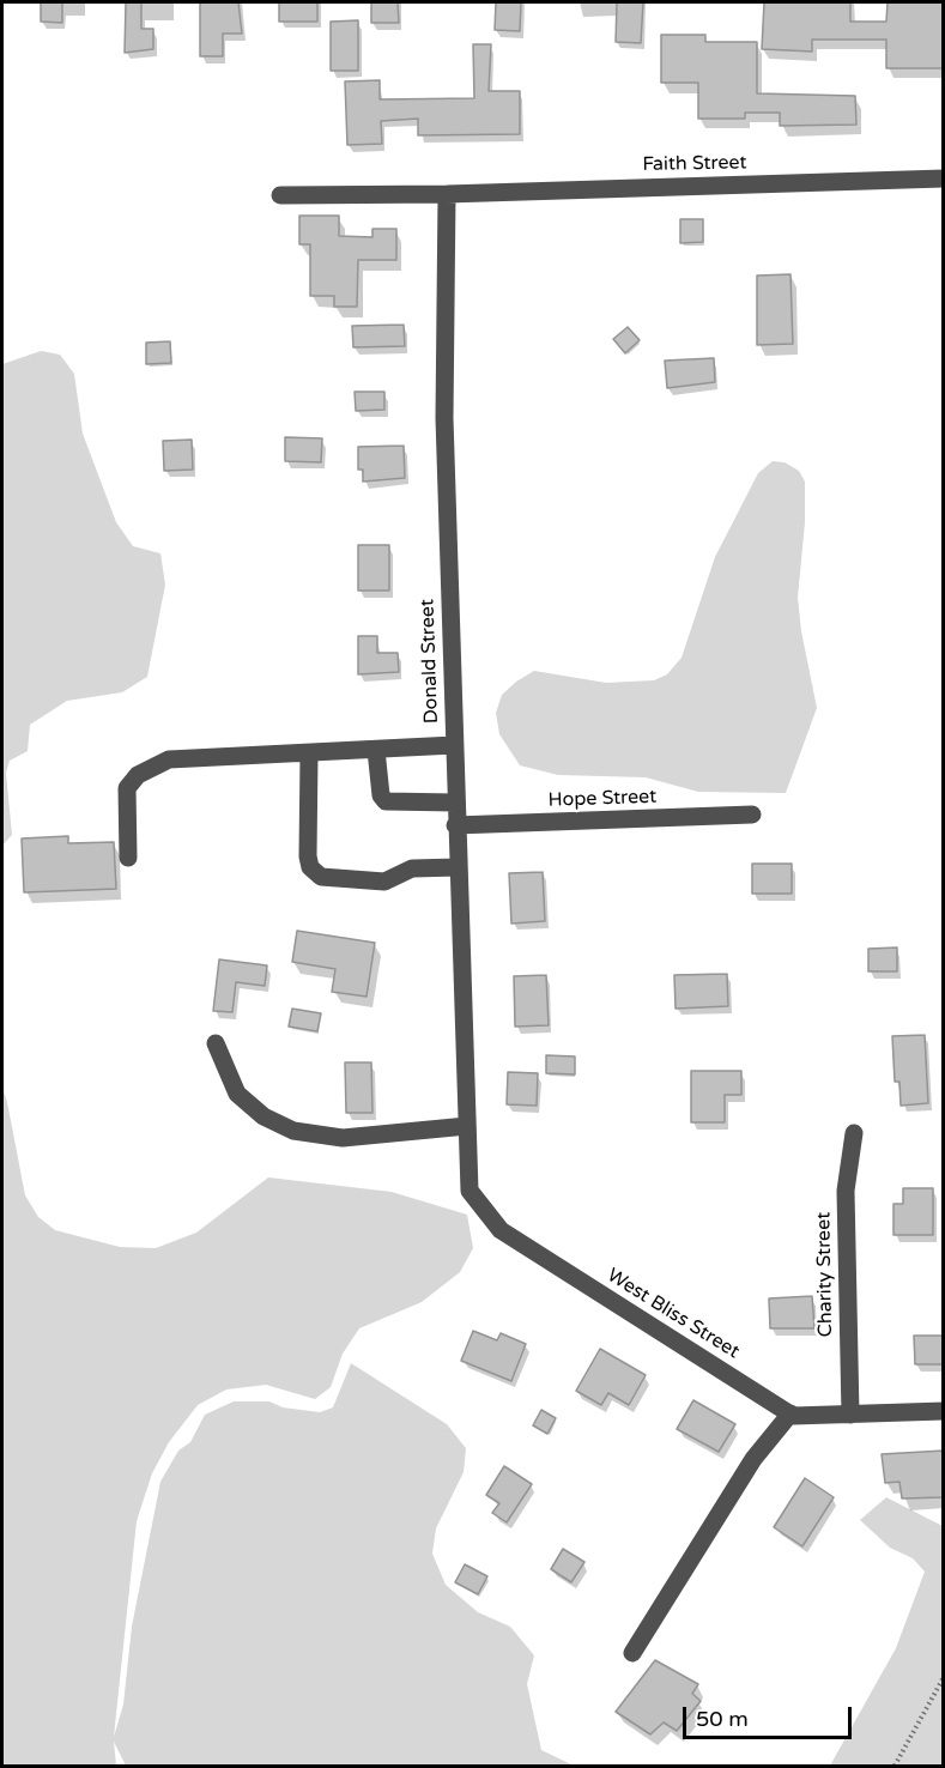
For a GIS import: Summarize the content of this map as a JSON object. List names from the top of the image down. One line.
{"streets":{"street":["Faith Street","Donald Street","Hope Street","Charity Street","West Bliss Street"]},"crossings":[["Faith Street","Donald Street"],["Donald Street","Hope Street"],["Donald Street","West Bliss Street"]],"scale_bar":"50 m"}
